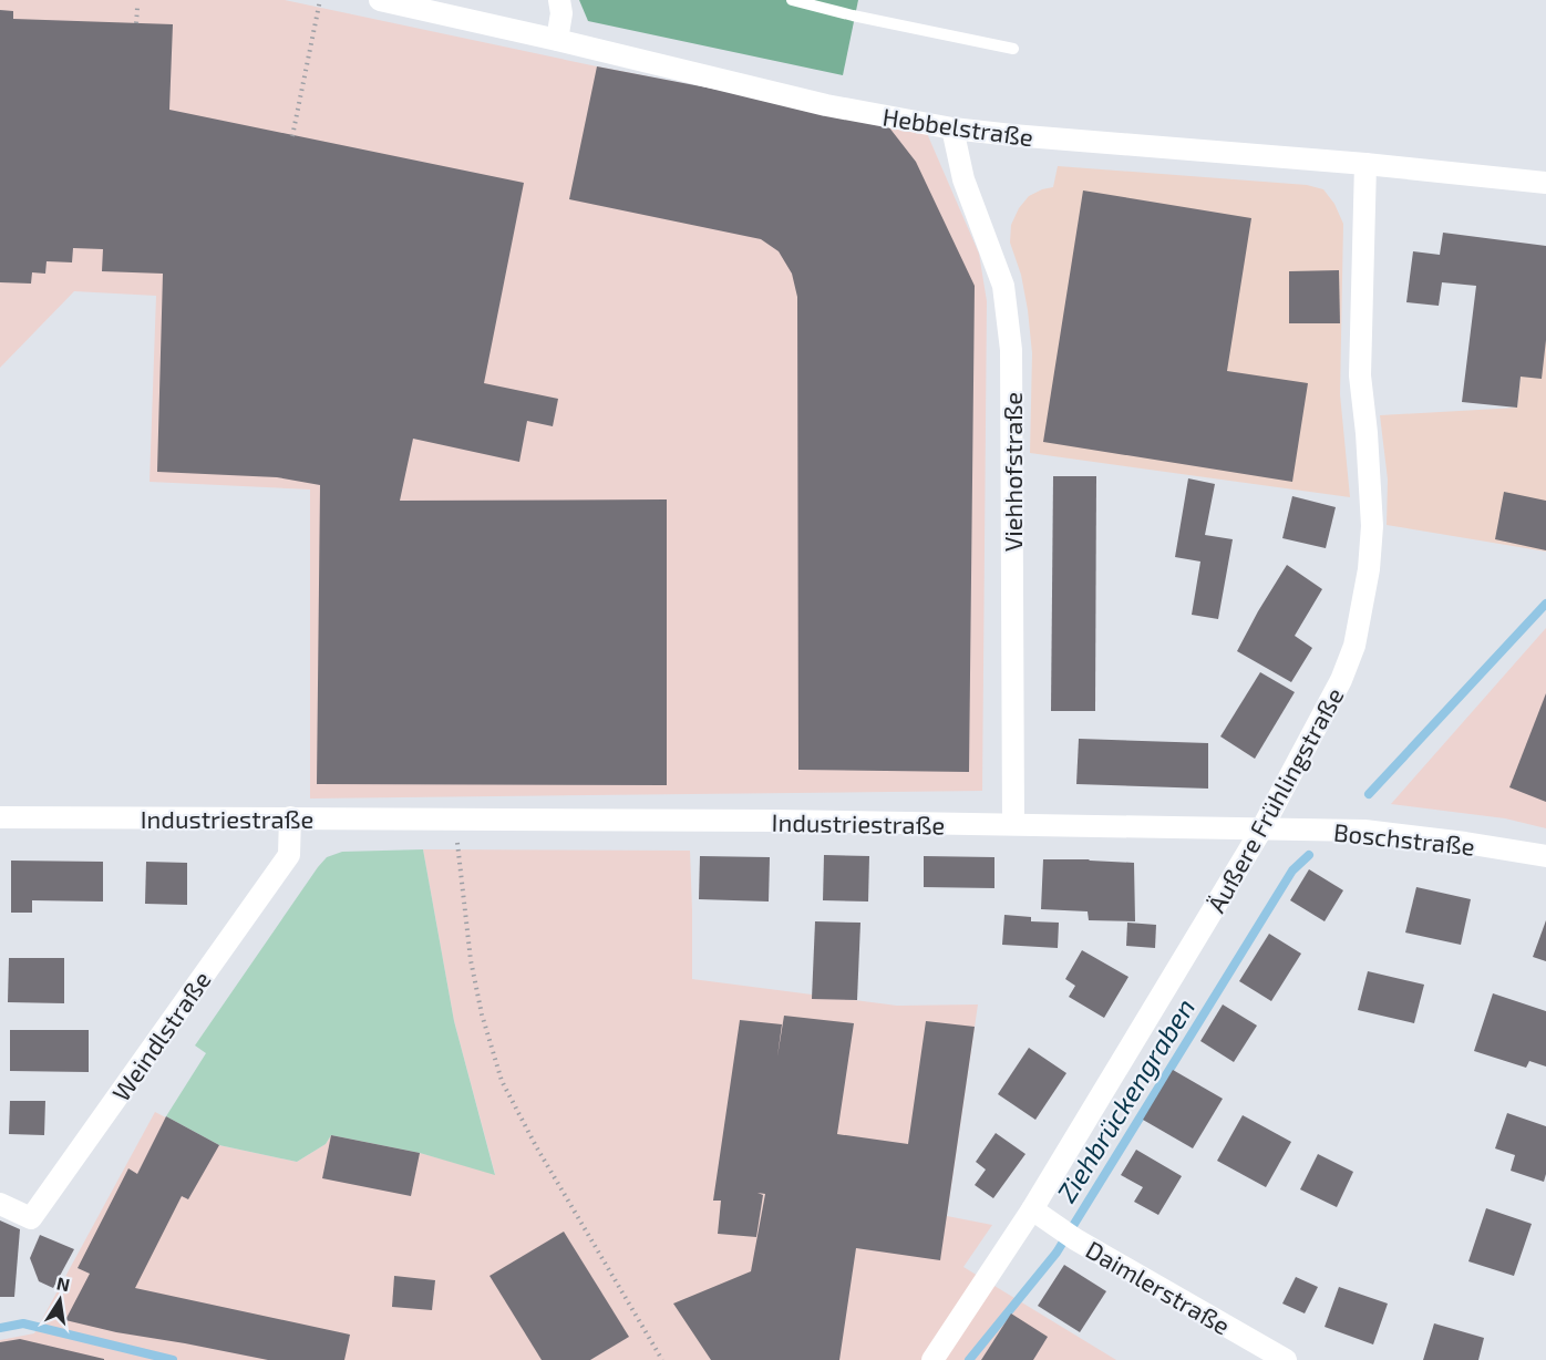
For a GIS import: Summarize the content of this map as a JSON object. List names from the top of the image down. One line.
{"streets":{"street":["Hebbelstraße","Viehhofstraße","Äußere Frühlingstraße","Industriestraße","Boschstraße","Weindlstraße","Daimlerstraße"]},"crossings":[["Hebbelstraße","Viehhofstraße"],["Hebbelstraße","Äußere Frühlingstraße"],["Viehhofstraße","Industriestraße"],["Äußere Frühlingstraße","Industriestraße"],["Äußere Frühlingstraße","Boschstraße"],["Äußere Frühlingstraße","Daimlerstraße"],["Industriestraße","Boschstraße"],["Industriestraße","Weindlstraße"]],"water":["Ziehbrückengraben"],"north":"top"}
